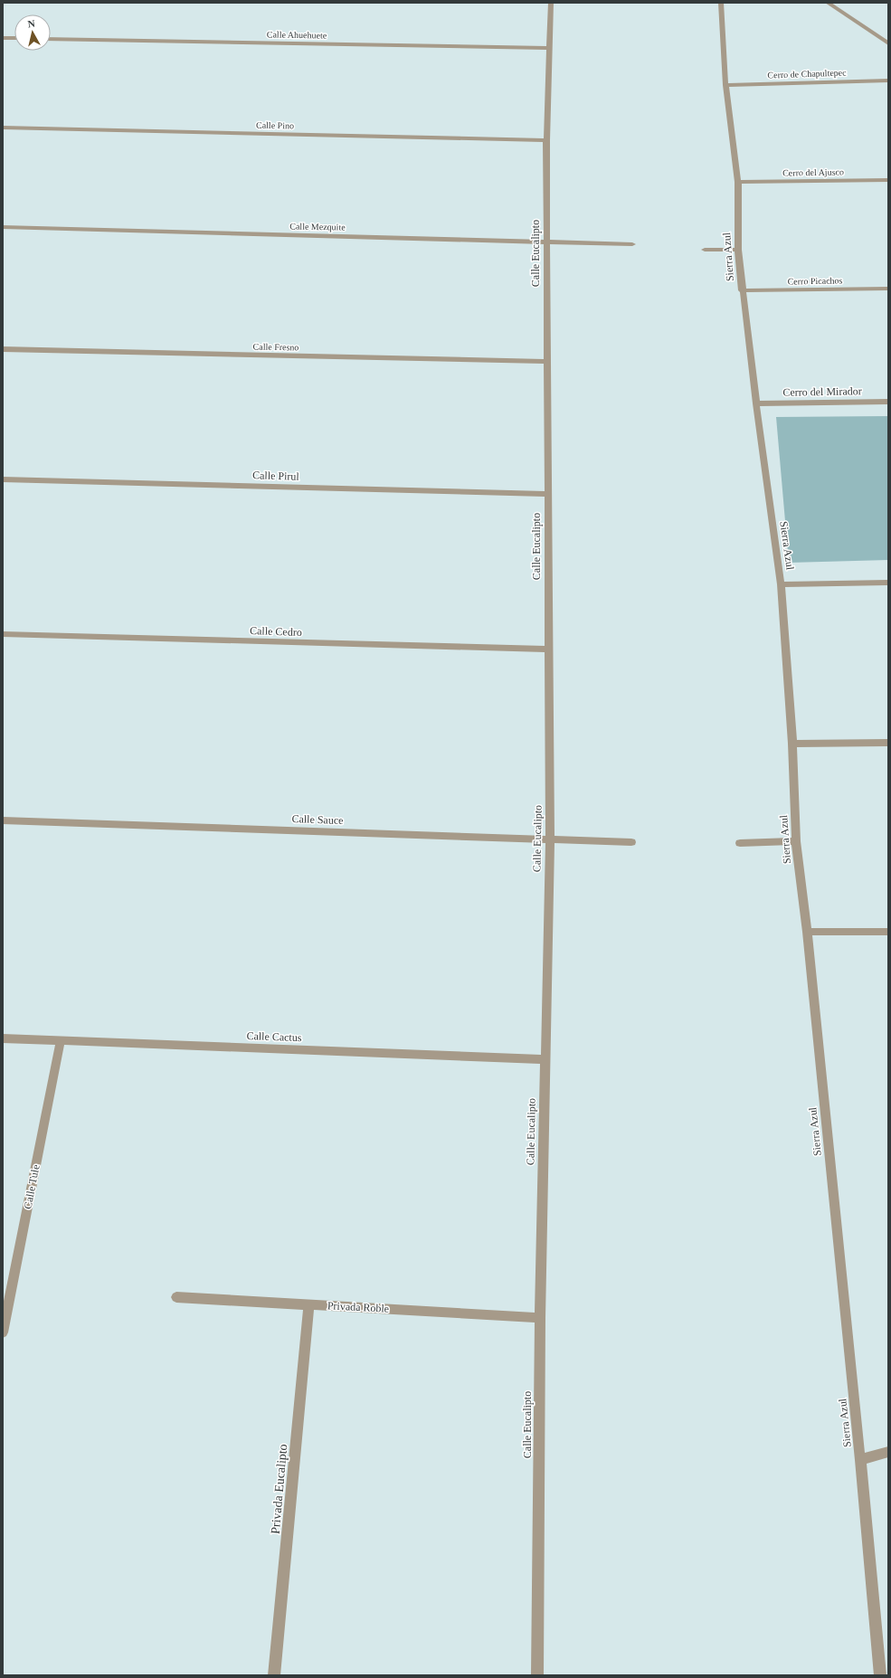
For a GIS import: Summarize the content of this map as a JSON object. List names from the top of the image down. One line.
{"streets":{"street":["Calle Ahuehuete","Cerro de Chapultepec","Calle Pino","Cerro del Ajusco","Calle Mezquite","Calle Eucalipto","Sierra Azul","Cerro Picachos","Calle Fresno","Cerro del Mirador","Calle Pirul","Calle Cedro","Calle Sauce","Calle Cactus","Calle Tule","Privada Roble","Privada Eucalipto"]},"crossings":[["Calle Ahuehuete","Calle Eucalipto"],["Cerro de Chapultepec","Sierra Azul"],["Calle Pino","Calle Eucalipto"],["Cerro del Ajusco","Sierra Azul"],["Calle Mezquite","Calle Eucalipto"],["Calle Eucalipto","Calle Fresno"],["Calle Eucalipto","Calle Pirul"],["Calle Eucalipto","Calle Cedro"],["Calle Eucalipto","Calle Sauce"],["Calle Eucalipto","Calle Cactus"],["Calle Eucalipto","Privada Roble"],["Sierra Azul","Cerro Picachos"],["Sierra Azul","Cerro del Mirador"],["Calle Cactus","Calle Tule"],["Privada Roble","Privada Eucalipto"]],"north":"top"}
